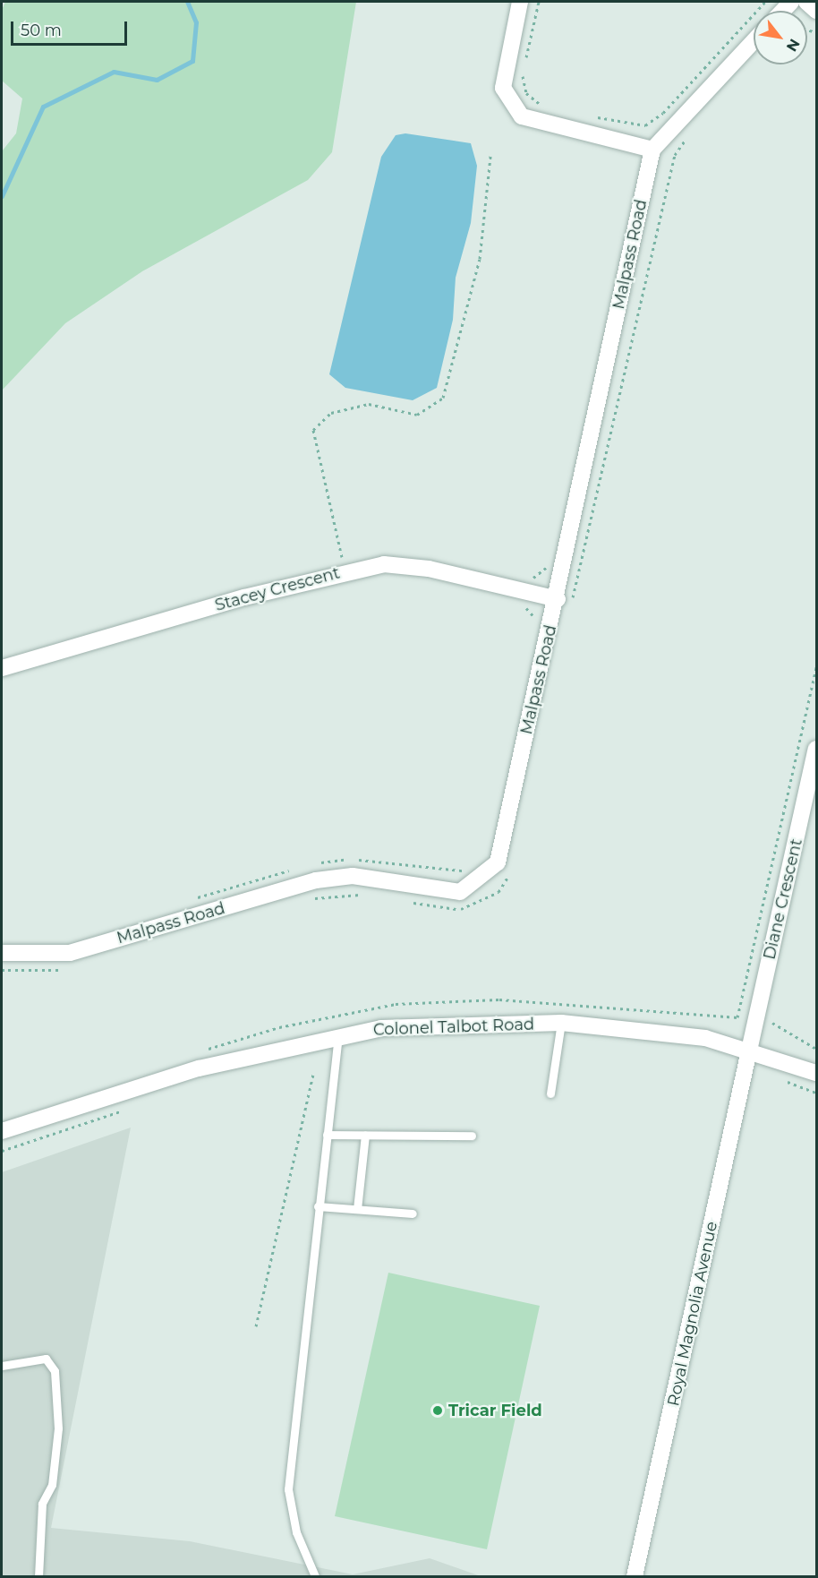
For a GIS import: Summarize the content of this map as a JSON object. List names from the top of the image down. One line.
{"streets":{"street":["Malpass Road","Stacey Crescent","Diane Crescent","Colonel Talbot Road","Royal Magnolia Avenue"]},"crossings":[["Malpass Road","Stacey Crescent"],["Diane Crescent","Colonel Talbot Road"],["Diane Crescent","Royal Magnolia Avenue"],["Colonel Talbot Road","Royal Magnolia Avenue"]],"places":["Tricar Field"],"scale_bar":"50 m","north":"bottom right"}
